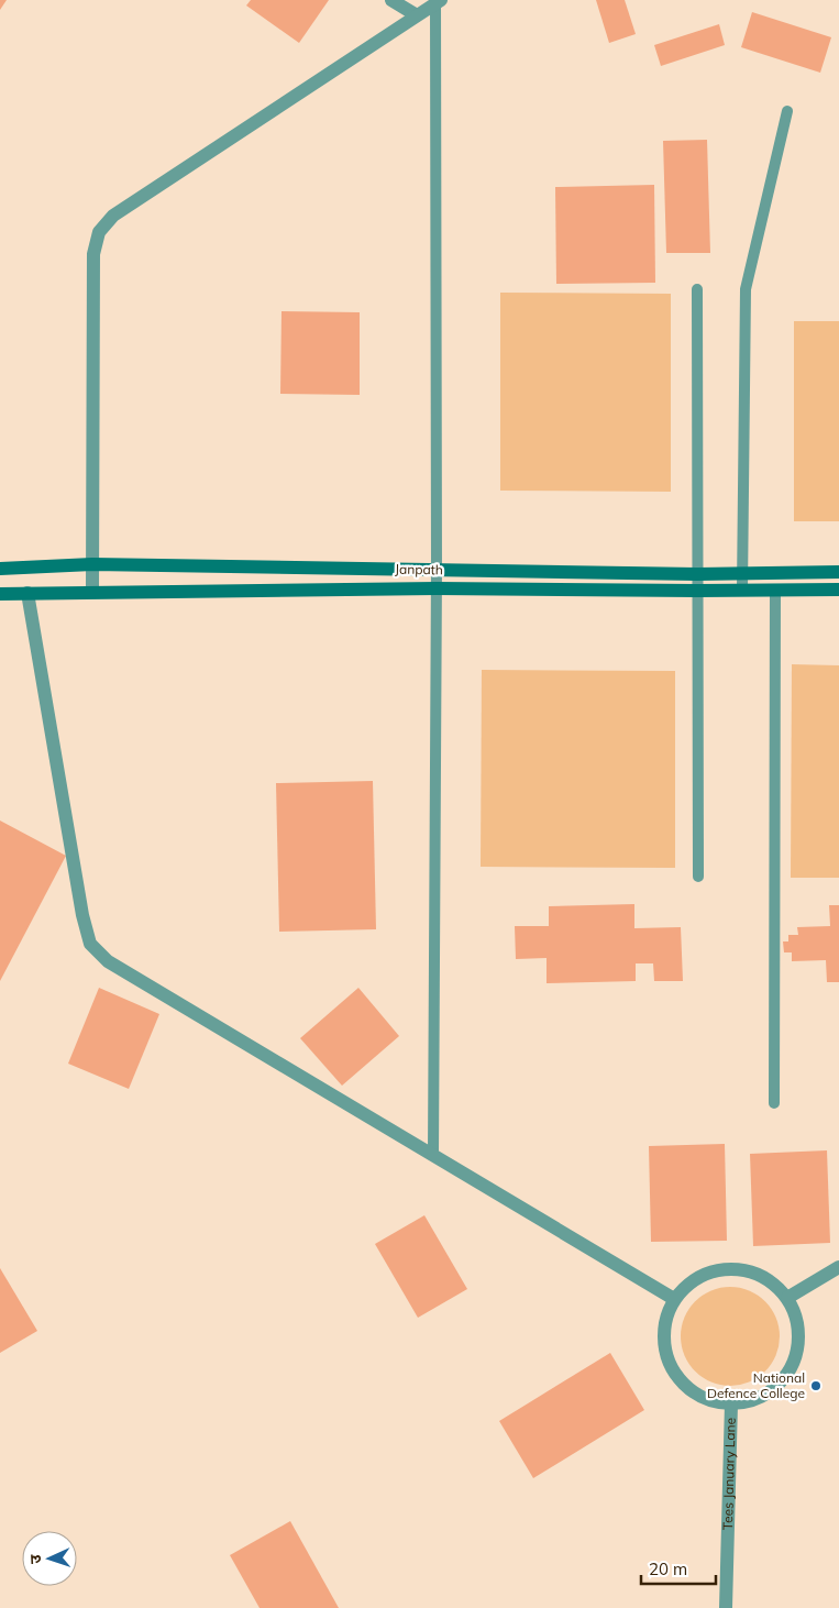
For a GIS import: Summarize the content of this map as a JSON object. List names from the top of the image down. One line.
{"streets":{"main road":["Janpath"],"street":["Tees January Lane"]},"places":["National Defence College"],"scale_bar":"20 m","north":"left"}
